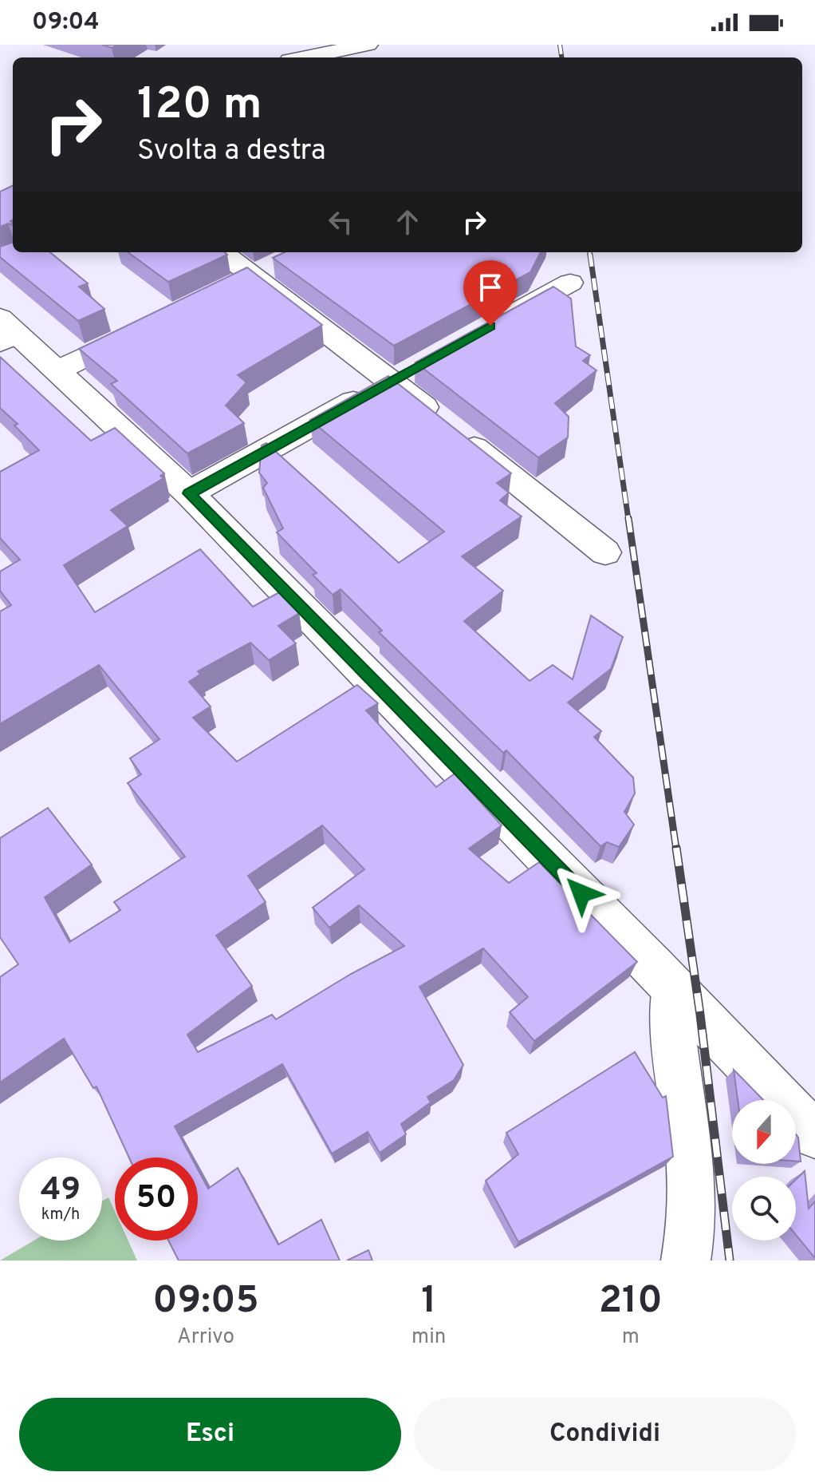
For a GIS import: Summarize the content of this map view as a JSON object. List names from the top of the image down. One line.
{"north":"bottom","page":{"status":"09:04","turn":["120 m","Svolta a destra"],"speed":"49 km/h","limit":"50","eta":["09:05","Arrivo","1","min","210","m"],"buttons":["Esci","Condividi"]}}
